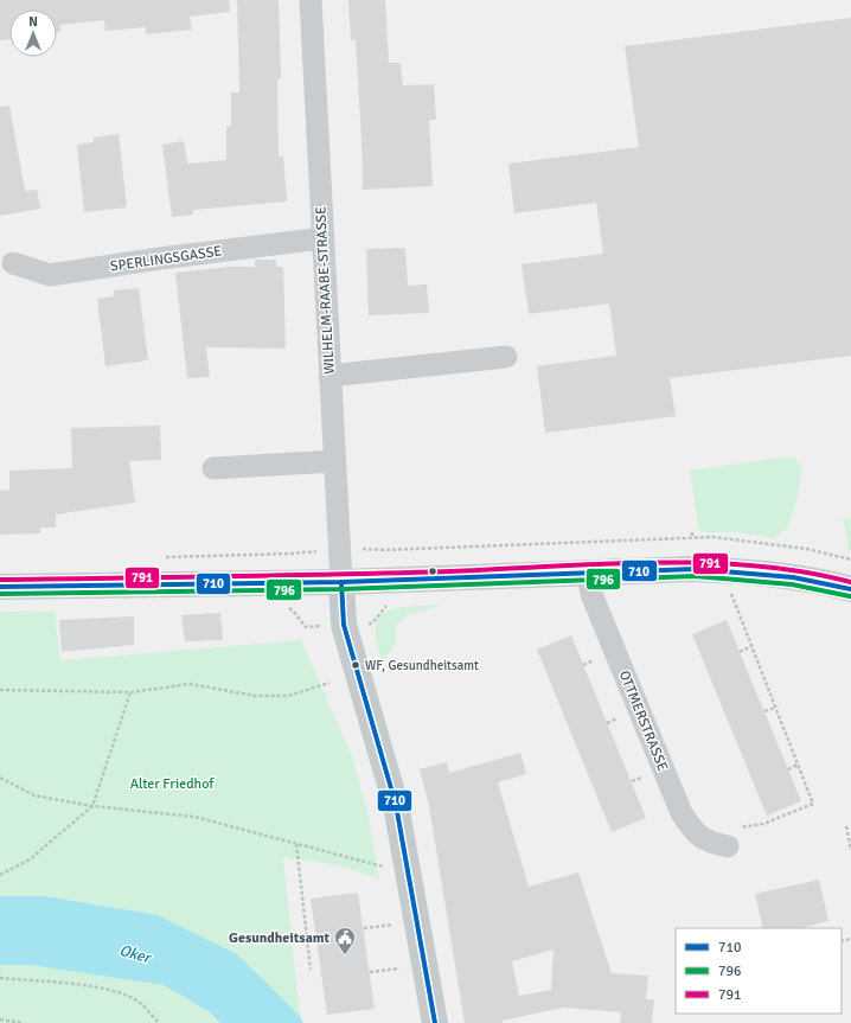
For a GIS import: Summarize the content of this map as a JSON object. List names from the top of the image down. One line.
{"streets":{"street":["SPERLINGSGASSE","WILHELM-RAABE-STRASSE","OTTMERSTRASSE"]},"crossings":[["SPERLINGSGASSE","WILHELM-RAABE-STRASSE"]],"water":["Oker"],"parks":["Alter Friedhof"],"places":{"other":["WF, Gesundheitsamt"],"public building":["Gesundheitsamt"]},"lines":["transit line 791","transit line 710","transit line 796"],"legend":["710","796","791"],"north":"top"}
